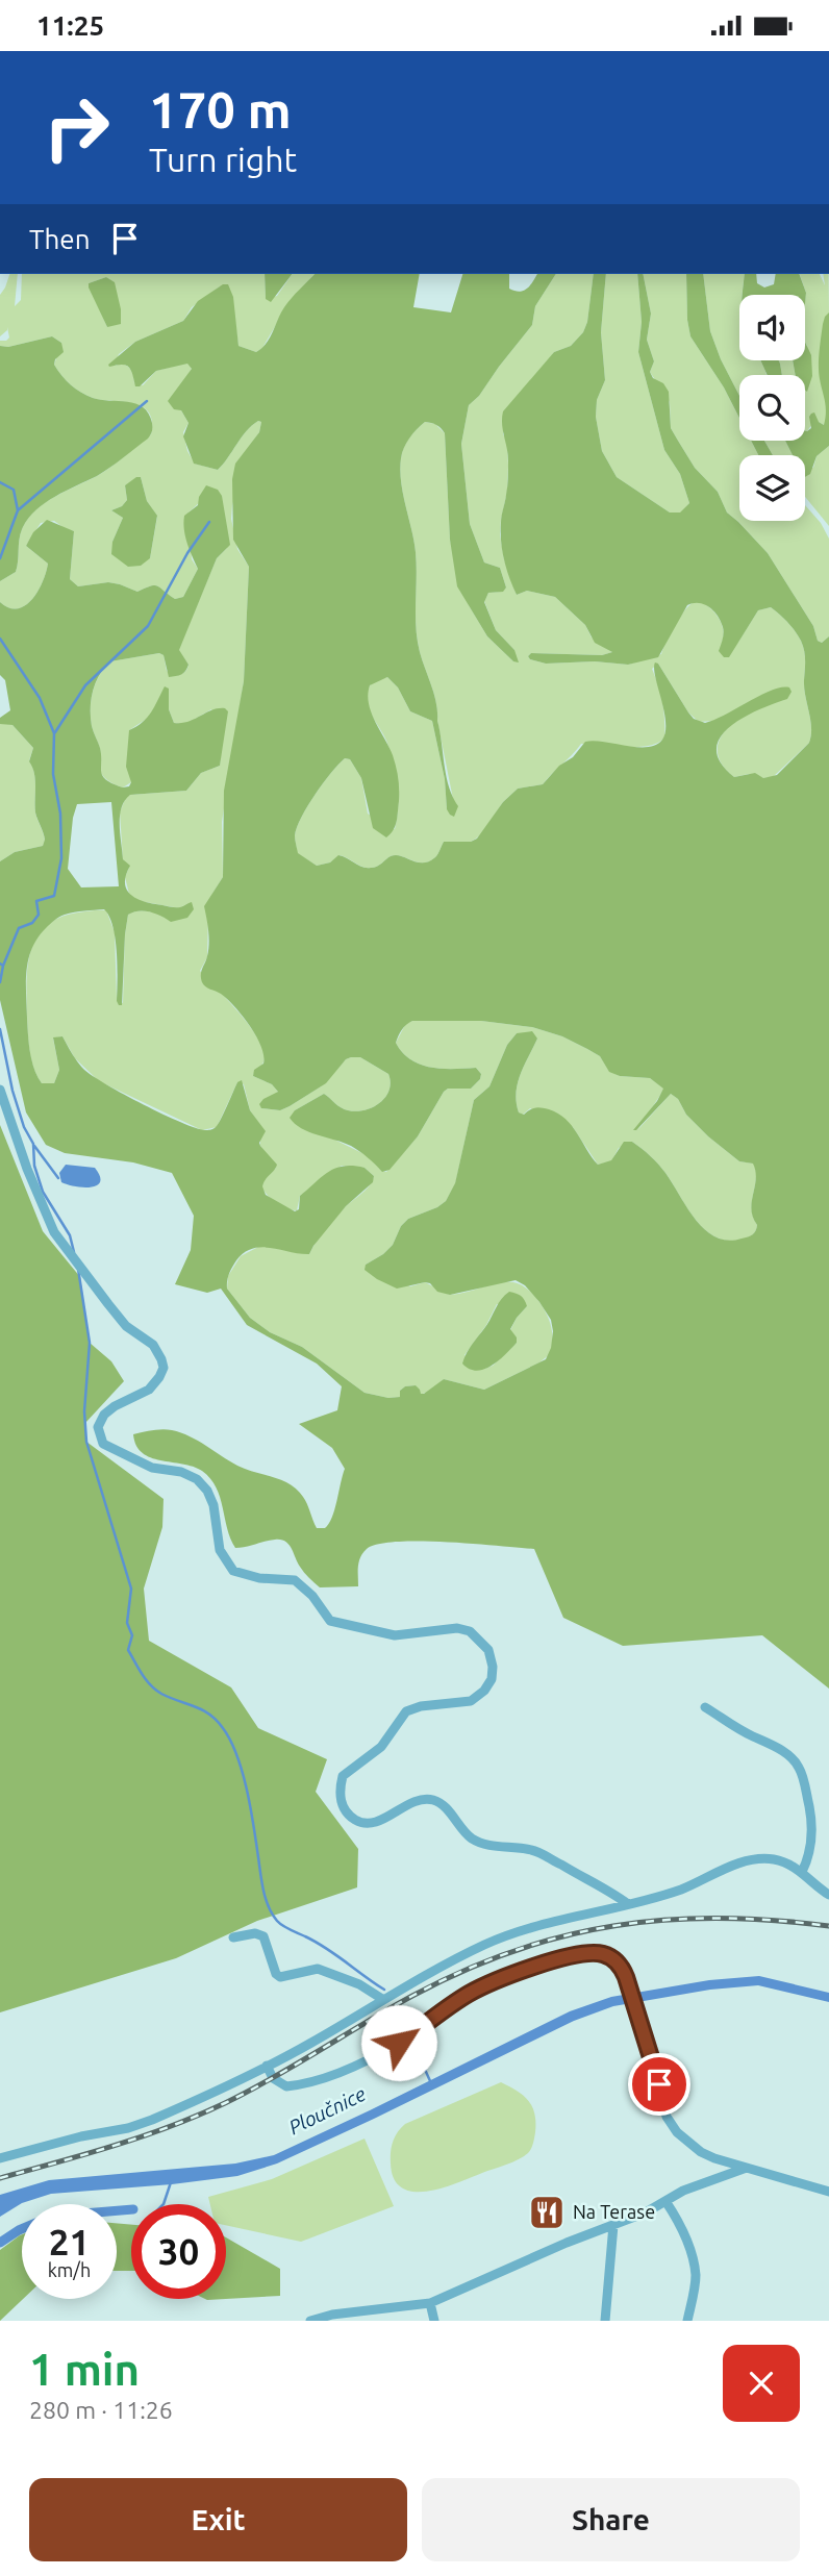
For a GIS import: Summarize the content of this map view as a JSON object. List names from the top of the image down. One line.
{"water":["Ploučnice"],"places":{"restaurant":["Na Terase"]},"page":{"status":"11:25","turn":["170 m","Turn right"],"then":"Then","speed":"21 km/h","limit":"30","heading":["1 min","280 m · 11:26"],"buttons":["Exit","Share"]}}
